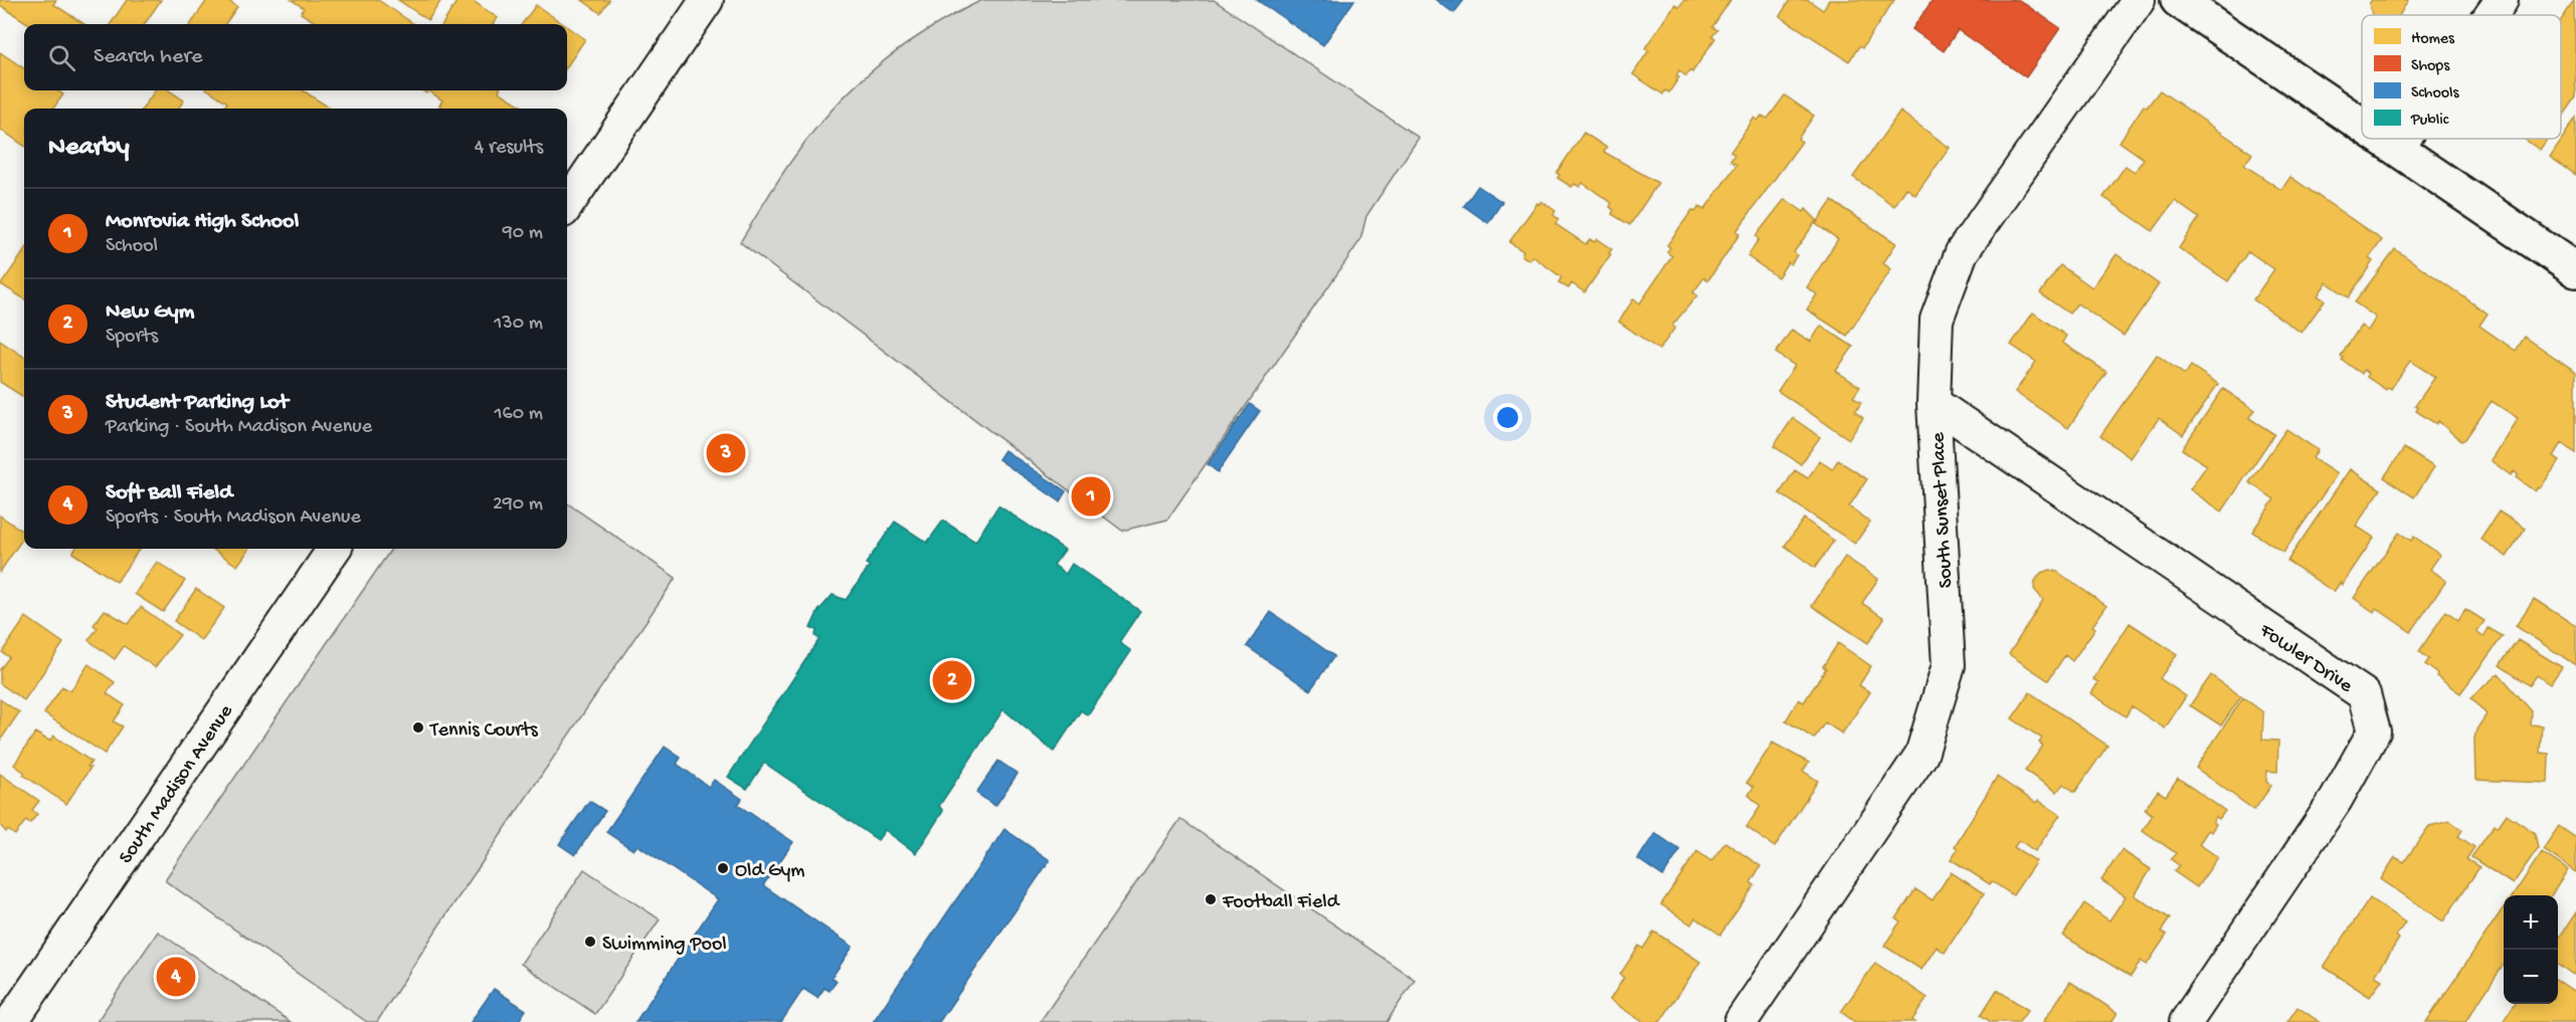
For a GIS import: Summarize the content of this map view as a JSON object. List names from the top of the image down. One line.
{"streets":{"street":["South Sunset Place","Fowler Drive","South Madison Avenue"]},"crossings":[["South Sunset Place","Fowler Drive"]],"places":["Tennis Courts","Old Gym","Football Field","Swimming Pool"],"legend":["Homes","Shops","Schools","Public"],"page":{"search":"Search here","heading":["Nearby","4 results"],"list":[{"mark":"1","name":"Monrovia High School","note":"School","value":"90 m"},{"mark":"2","name":"New Gym","note":"Sports","value":"130 m"},{"mark":"3","name":"Student Parking Lot","note":"Parking · South Madison Avenue","value":"160 m"},{"mark":"4","name":"Soft Ball Field","note":"Sports · South Madison Avenue","value":"290 m"}],"pins":["3","1","2","4"],"map_buttons":["+","−"]}}
